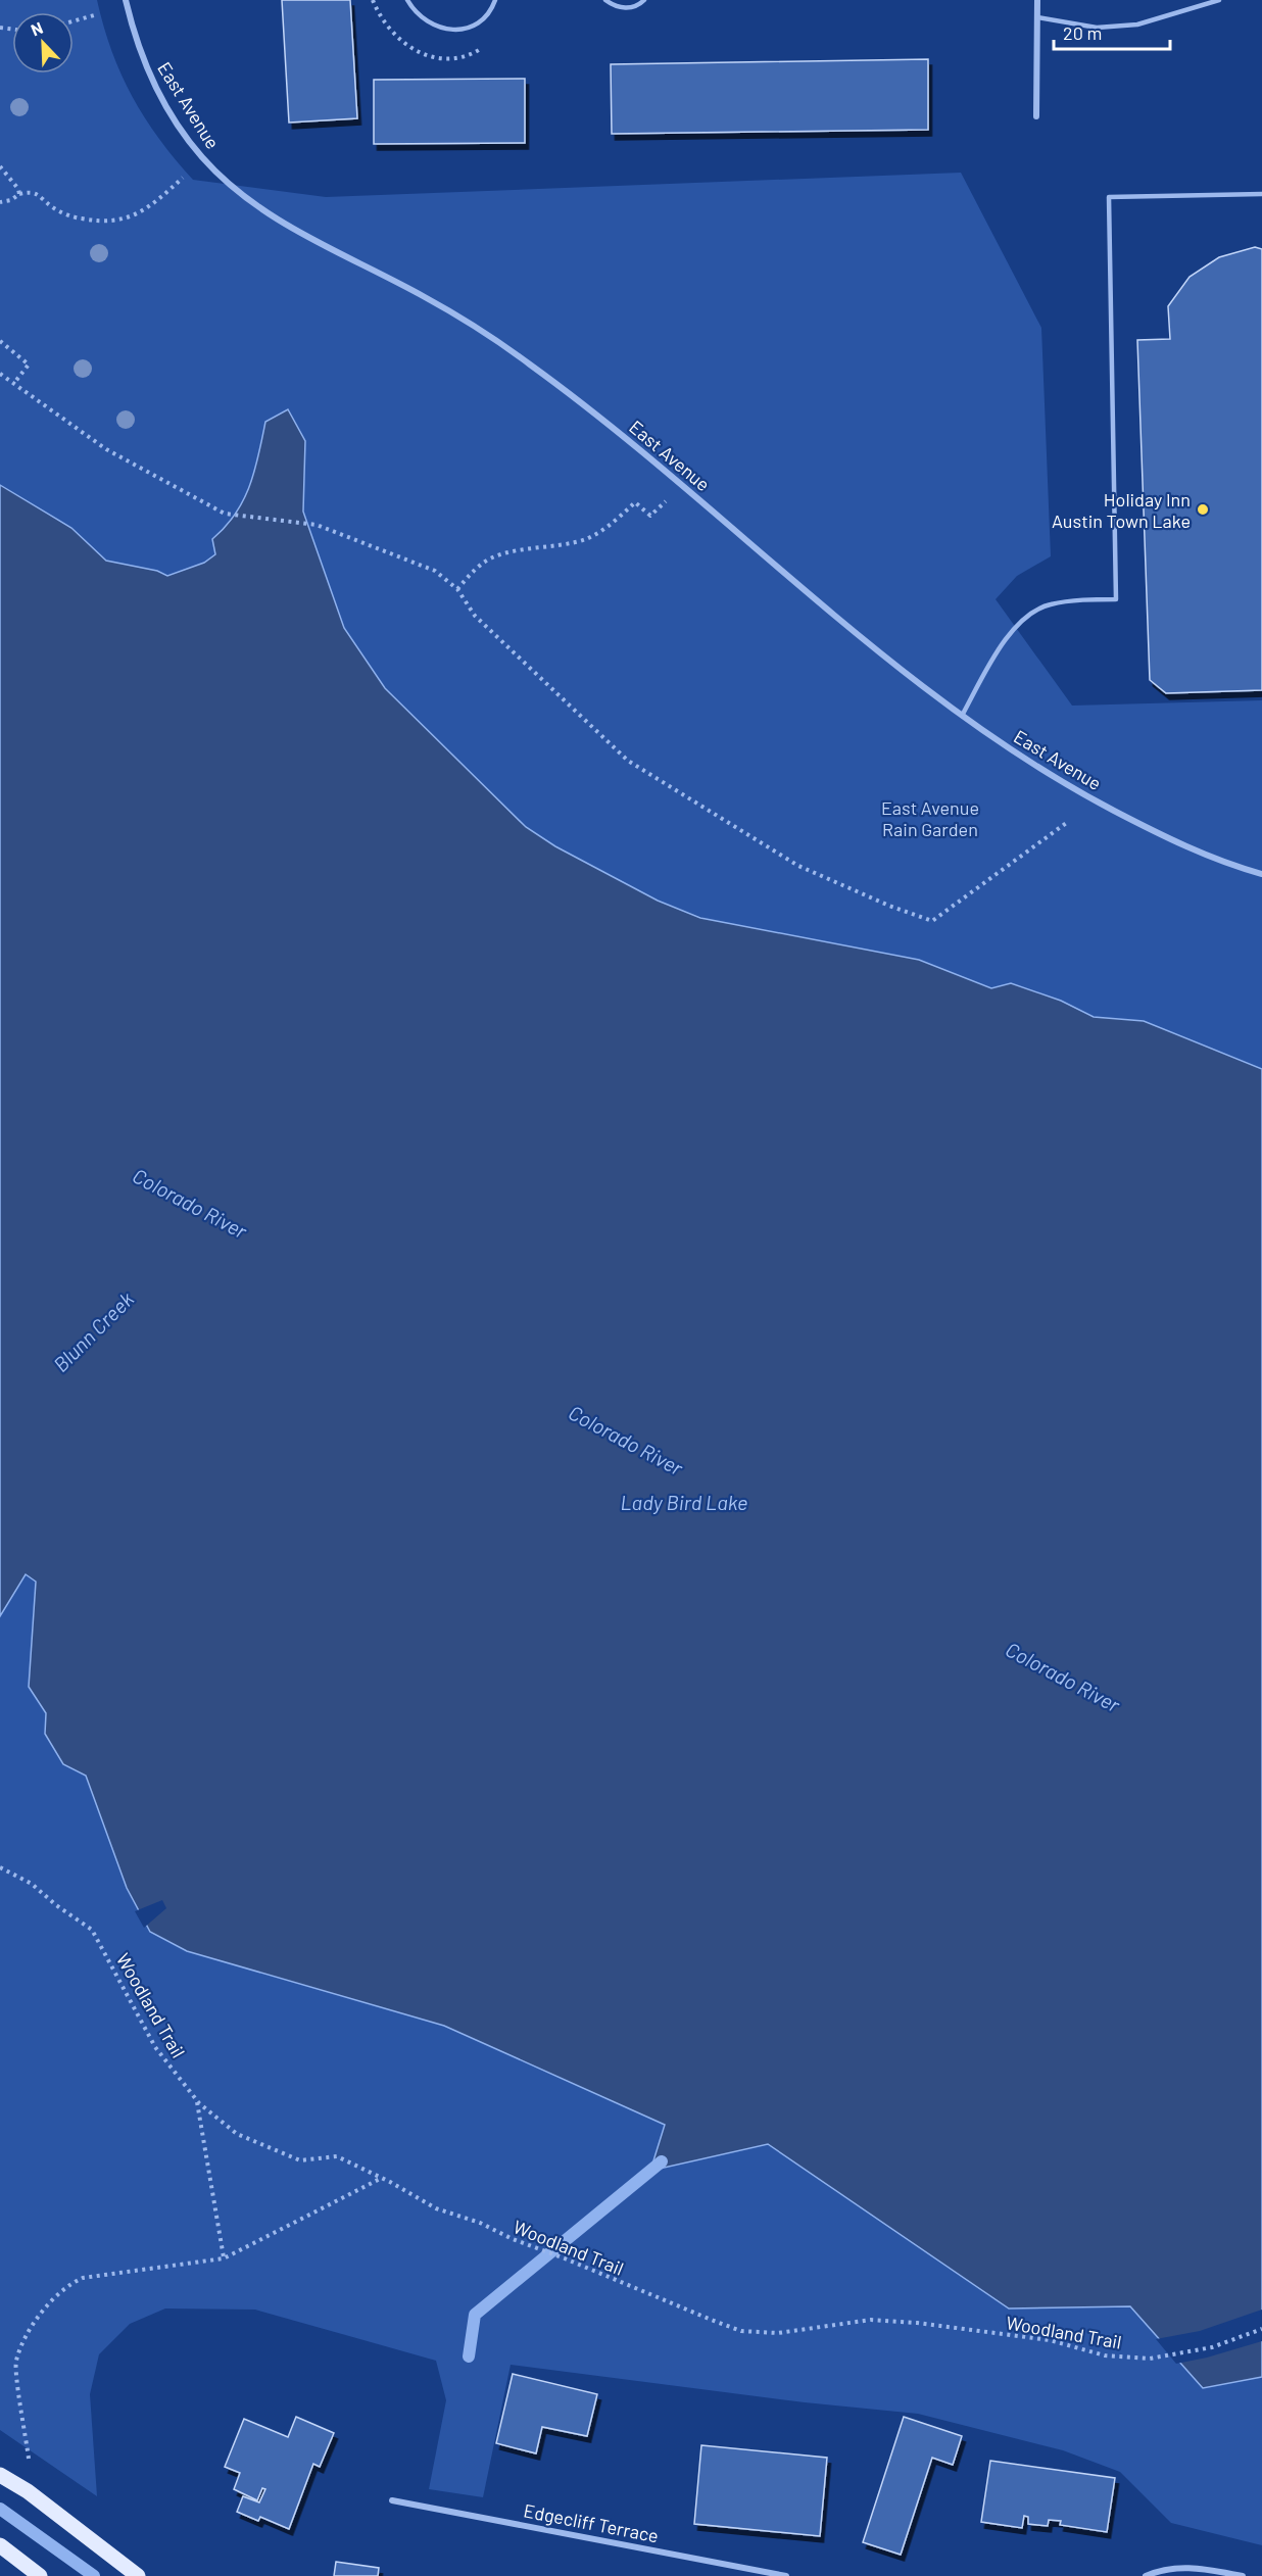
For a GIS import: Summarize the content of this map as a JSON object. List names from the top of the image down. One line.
{"streets":{"street":["East Avenue","Edgecliff Terrace"],"path":["Woodland Trail"]},"water":["Colorado River","Blunn Creek","Lady Bird Lake"],"parks":["East Avenue Rain Garden"],"places":["Holiday Inn Austin Town Lake"],"scale_bar":"20 m","north":"top left"}
